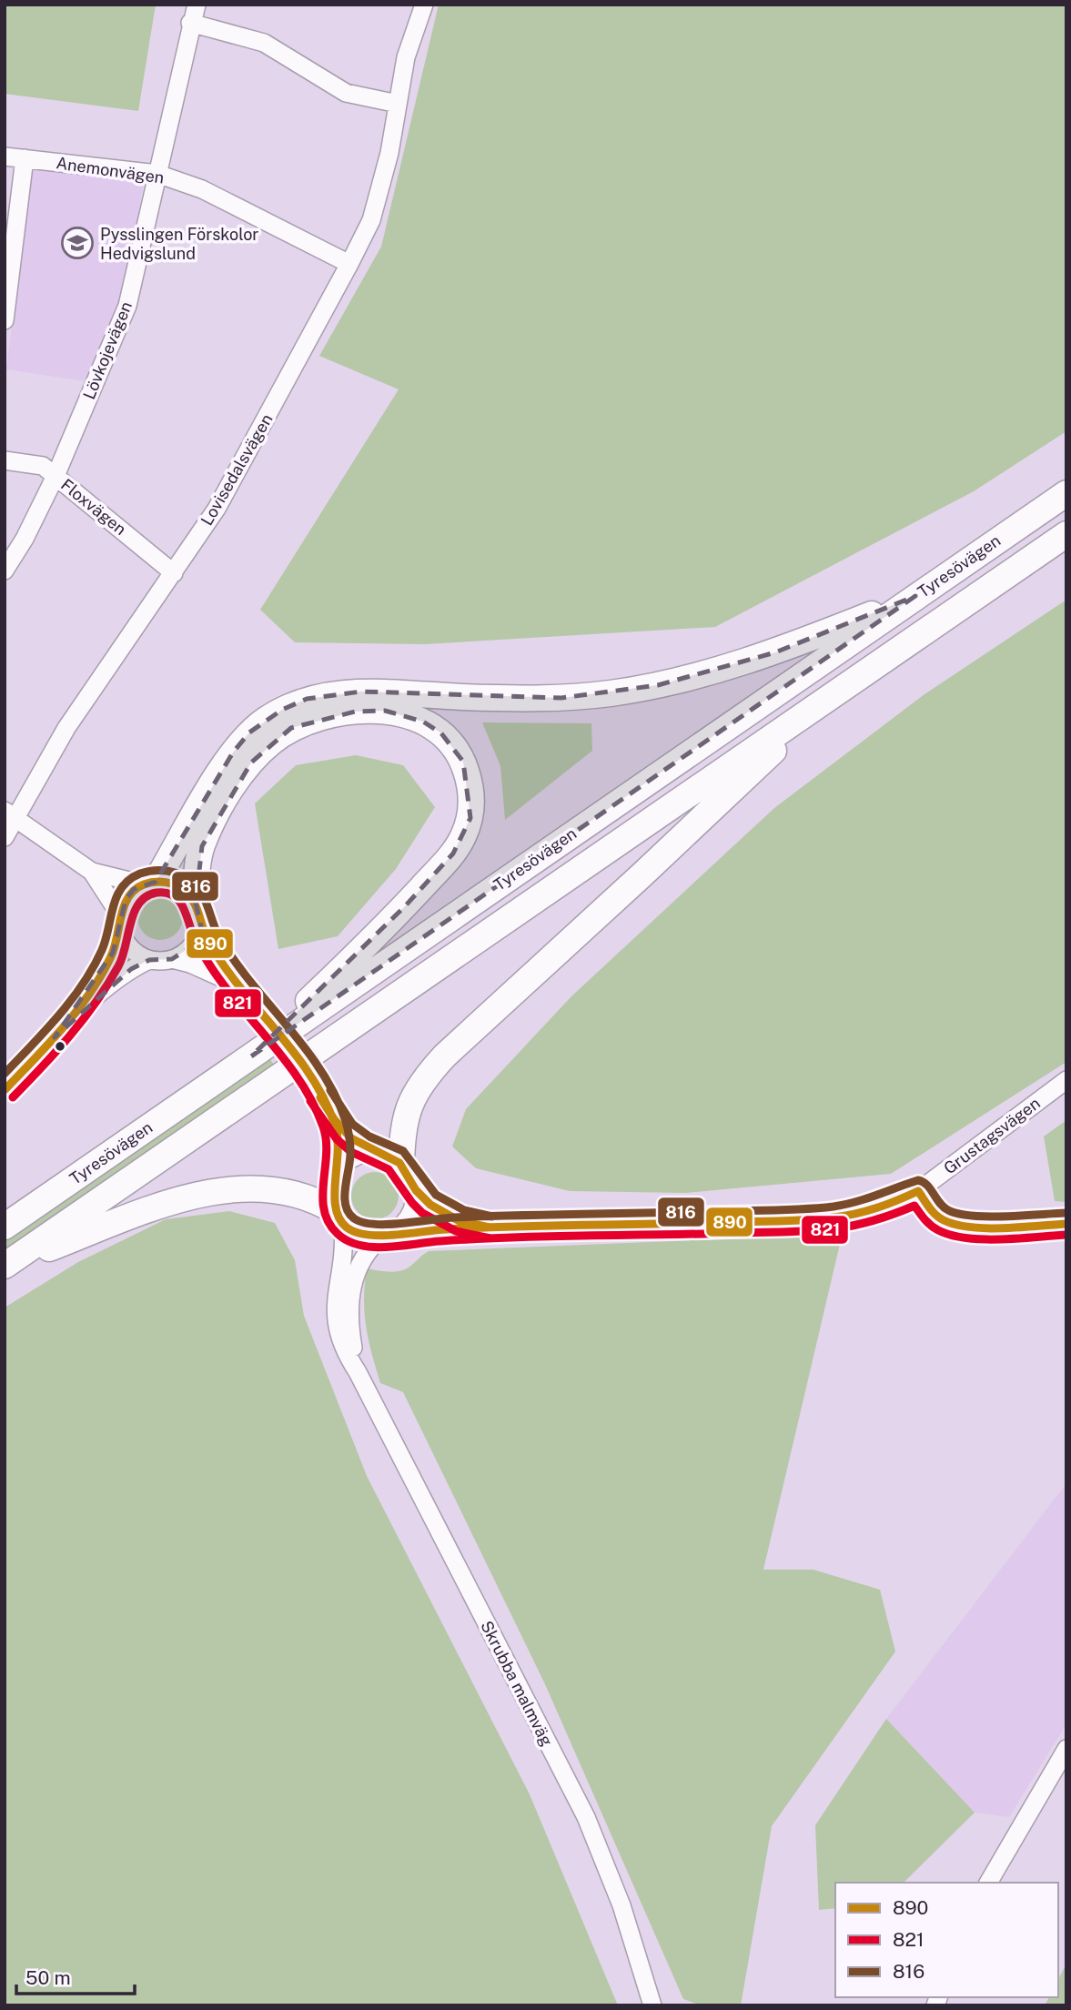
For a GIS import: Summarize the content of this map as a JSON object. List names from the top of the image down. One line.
{"streets":{"highway":["Tyresövägen"],"street":["Anemonvägen","Lövkojevägen","Lovisedalsvägen","Floxvägen","Grustagsvägen","Skrubba malmväg"]},"crossings":[["Anemonvägen","Lövkojevägen"],["Anemonvägen","Lovisedalsvägen"],["Lövkojevägen","Floxvägen"],["Lovisedalsvägen","Floxvägen"],["Grustagsvägen","Skrubba malmväg"]],"places":{"school or university":["Pysslingen Förskolor Hedvigslund"]},"lines":["transit line 816","transit line 890","transit line 821"],"legend":["890","821","816"],"scale_bar":"50 m"}
